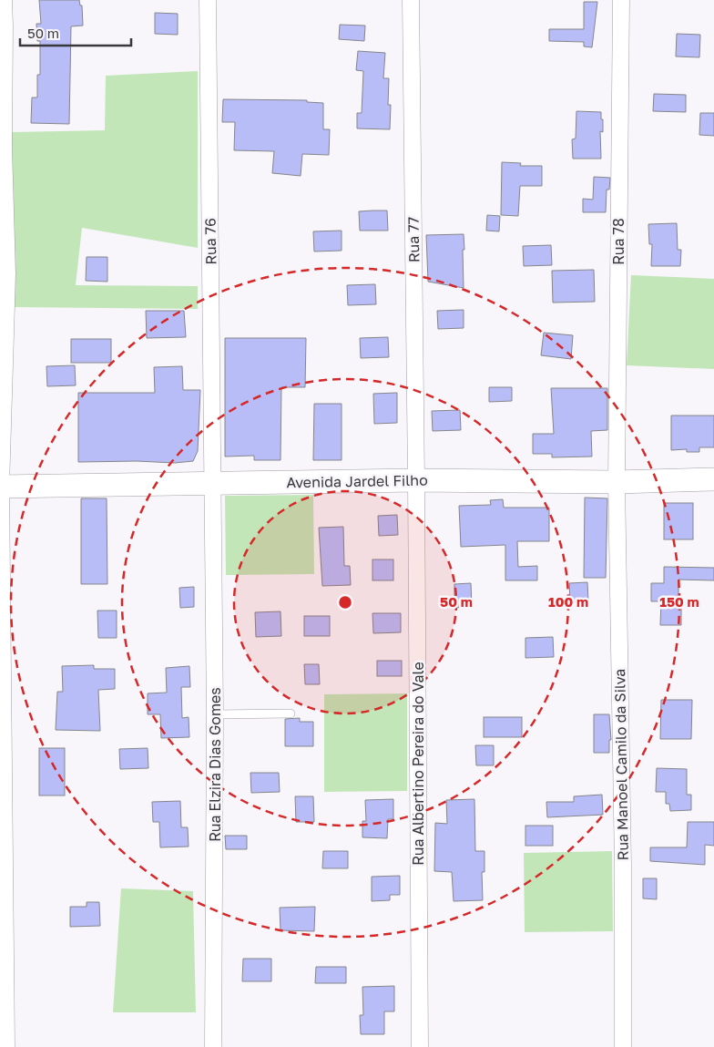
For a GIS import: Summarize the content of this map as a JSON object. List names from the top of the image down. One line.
{"streets":{"main road":["Avenida Jardel Filho"],"street":["Rua 77","Rua 76","Rua 78","Rua Albertino Pereira do Vale","Rua Elzira Dias Gomes","Rua Manoel Camilo da Silva"]},"crossings":[["Rua 77","Avenida Jardel Filho"],["Rua 77","Rua Albertino Pereira do Vale"],["Rua 76","Avenida Jardel Filho"],["Rua 76","Rua Elzira Dias Gomes"],["Rua 78","Avenida Jardel Filho"],["Rua 78","Rua Manoel Camilo da Silva"],["Avenida Jardel Filho","Rua Albertino Pereira do Vale"],["Avenida Jardel Filho","Rua Elzira Dias Gomes"],["Avenida Jardel Filho","Rua Manoel Camilo da Silva"]],"scale_bar":"50 m","rings":["50 m","100 m","150 m"]}
